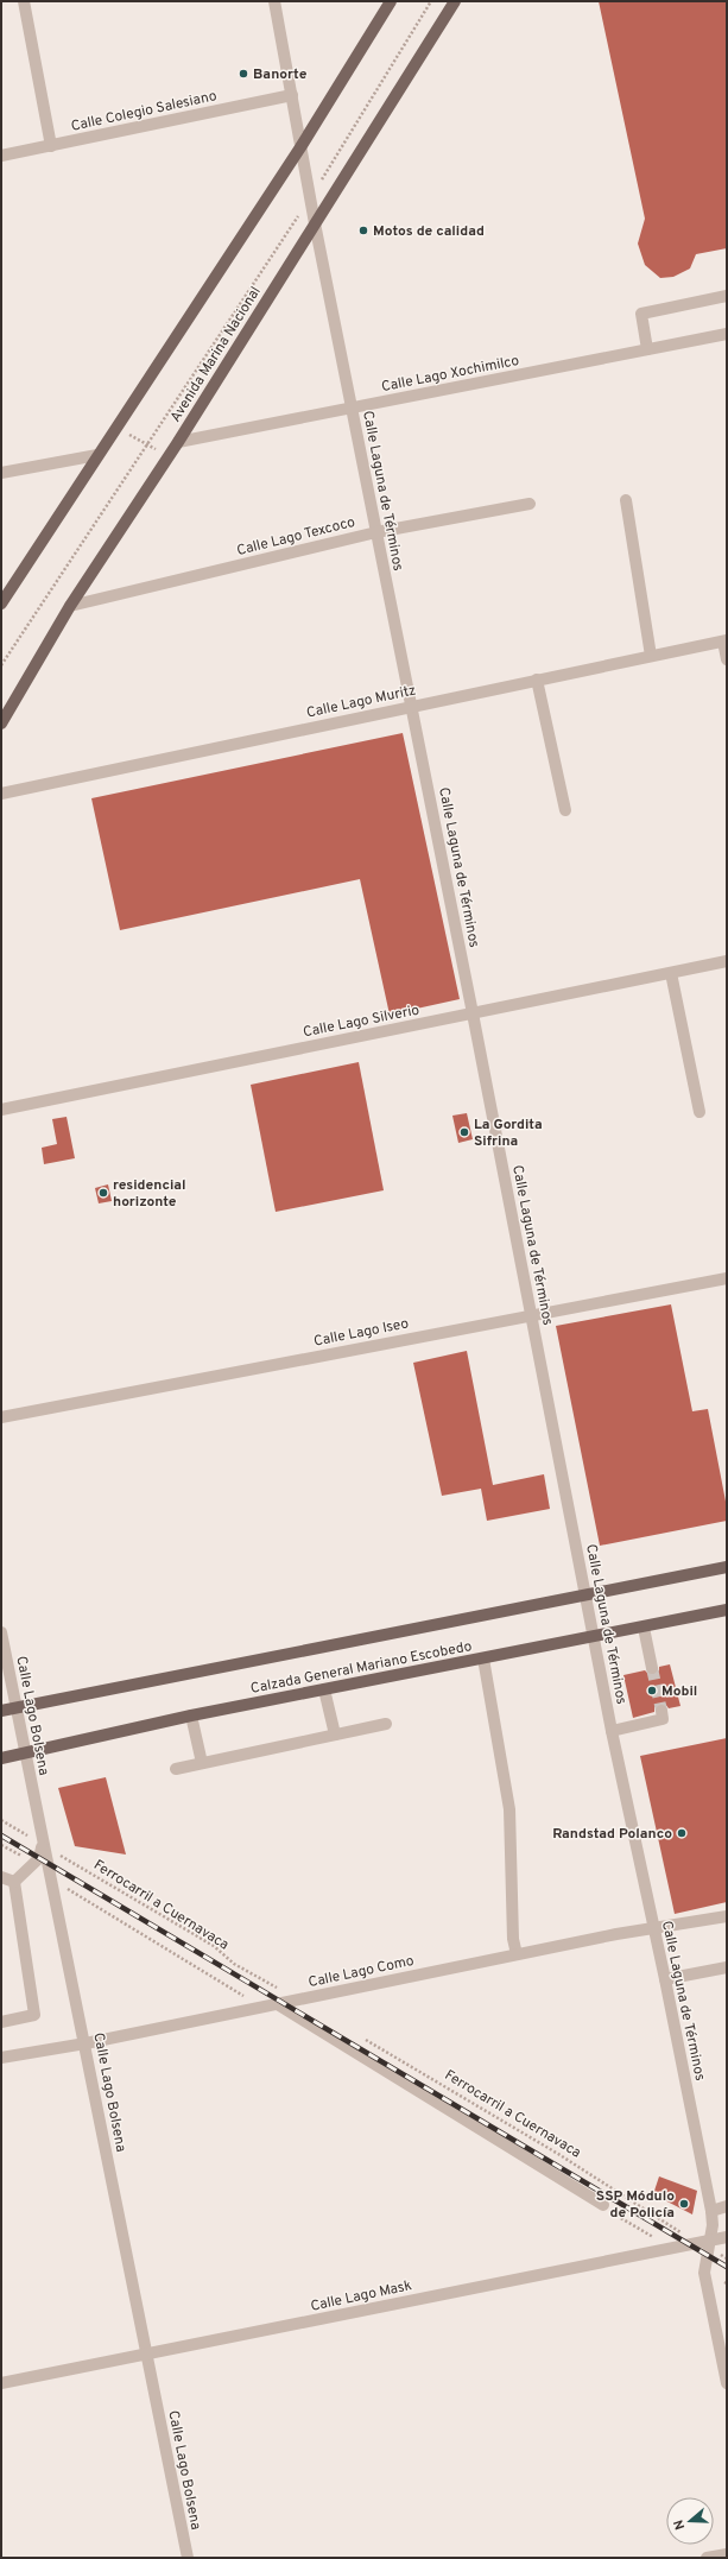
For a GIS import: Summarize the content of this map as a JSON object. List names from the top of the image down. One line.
{"streets":{"main road":["Avenida Marina Nacional","Calzada General Mariano Escobedo"],"street":["Calle Colegio Salesiano","Calle Lago Xochimilco","Calle Laguna de Términos","Calle Lago Texcoco","Calle Lago Muritz","Calle Lago Silverio","Calle Lago Iseo","Calle Lago Bolsena","Calle Lago Como","Calle Lago Mask"],"path":["Ferrocarril a Cuernavaca"]},"crossings":[["Calle Colegio Salesiano","Calle Laguna de Términos"],["Avenida Marina Nacional","Calle Lago Xochimilco"],["Avenida Marina Nacional","Calle Laguna de Términos"],["Avenida Marina Nacional","Calle Lago Texcoco"],["Calle Lago Xochimilco","Calle Laguna de Términos"],["Calle Laguna de Términos","Calle Lago Texcoco"],["Calle Laguna de Términos","Calle Lago Muritz"],["Calle Laguna de Términos","Calle Lago Silverio"],["Calle Laguna de Términos","Calle Lago Iseo"],["Calle Laguna de Términos","Calzada General Mariano Escobedo"],["Calle Laguna de Términos","Calle Lago Como"],["Calle Laguna de Términos","Calle Lago Mask"],["Calzada General Mariano Escobedo","Calle Lago Bolsena"],["Calle Lago Bolsena","Calle Lago Como"],["Calle Lago Bolsena","Calle Lago Mask"]],"places":["Banorte","Motos de calidad","La Gordita Sifrina","residencial horizonte","Mobil","Randstad Polanco","SSP Módulo de Policía"],"north":"left"}
